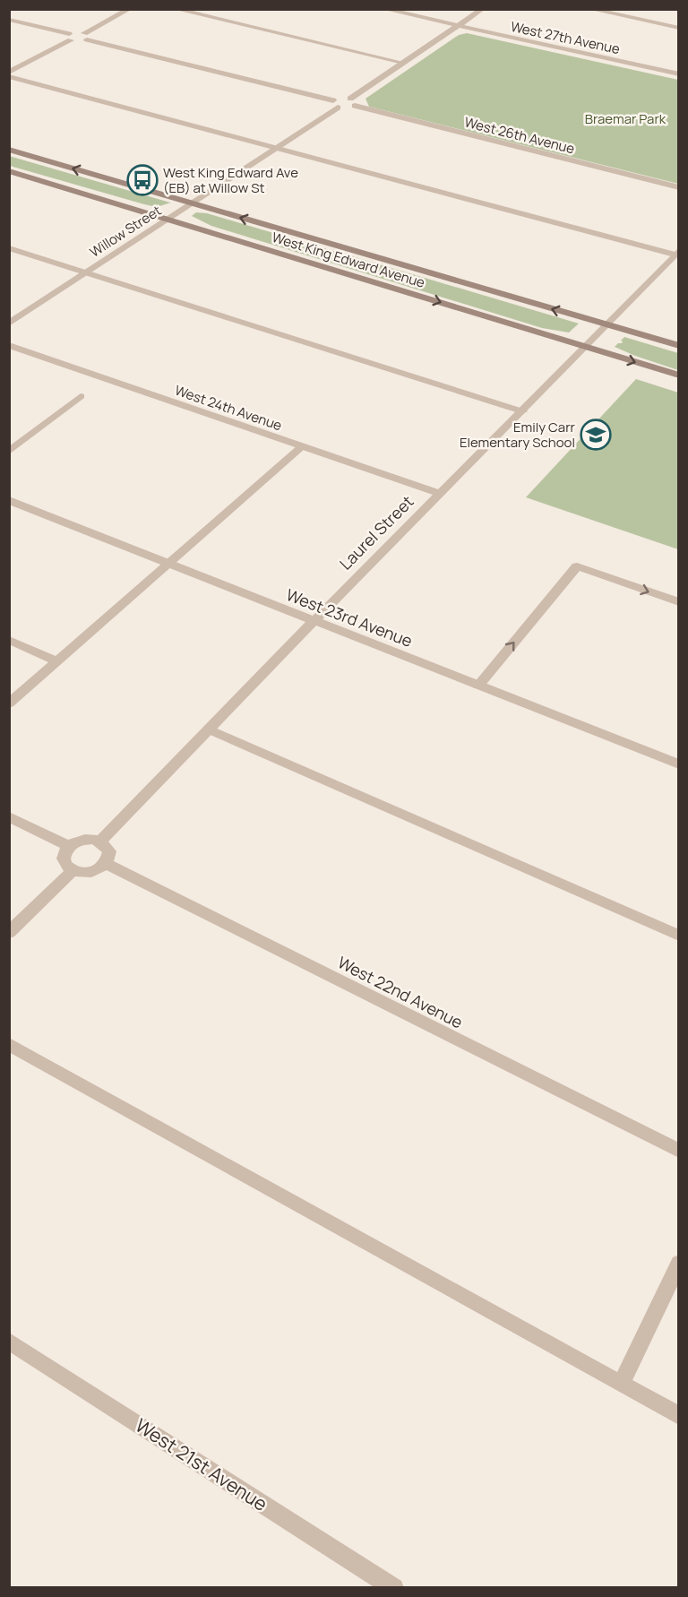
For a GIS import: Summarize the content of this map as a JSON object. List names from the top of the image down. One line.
{"streets":{"main road":["West King Edward Avenue"],"street":["West 27th Avenue","West 26th Avenue","Willow Street","West 24th Avenue","Laurel Street","West 23rd Avenue","West 22nd Avenue","West 21st Avenue"]},"crossings":[["Willow Street","West King Edward Avenue"],["West King Edward Avenue","Laurel Street"],["West 24th Avenue","Laurel Street"],["Laurel Street","West 23rd Avenue"],["Laurel Street","West 22nd Avenue"]],"parks":["Braemar Park"],"places":{"bus stop":["West King Edward Ave (EB) at Willow St"],"school or university":["Emily Carr Elementary School"]}}
